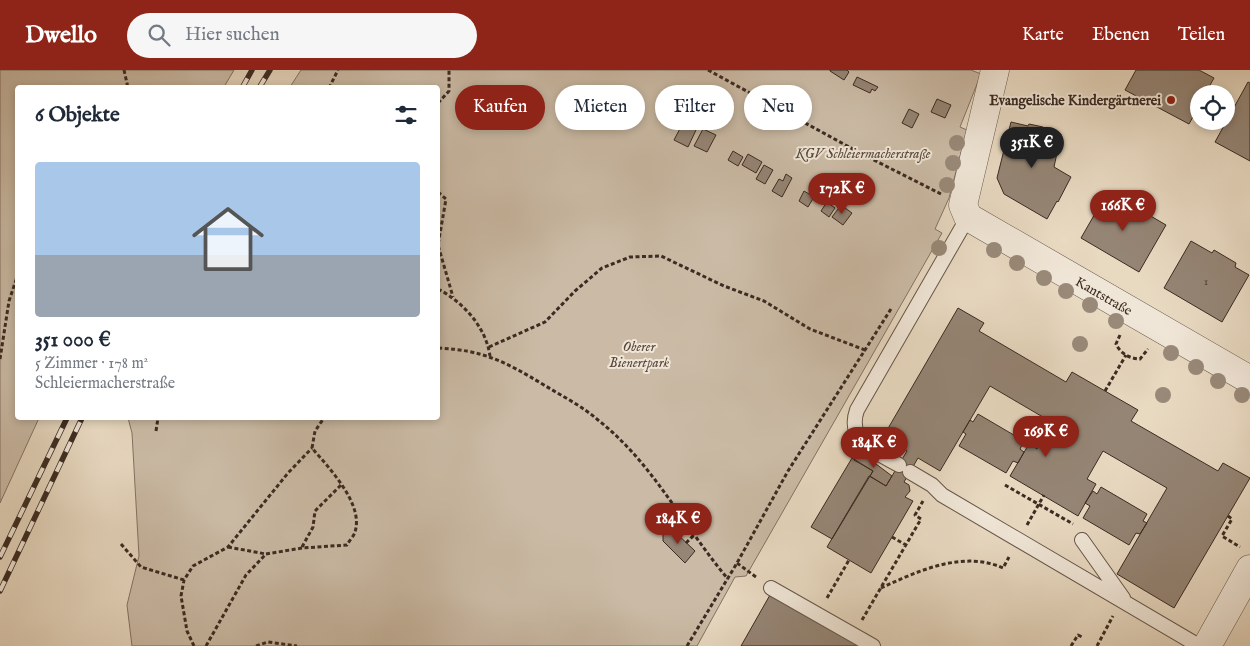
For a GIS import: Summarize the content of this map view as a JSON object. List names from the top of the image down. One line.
{"streets":{"street":["Kantstraße"]},"parks":["KGV Schleiermacherstraße","Oberer Bienertpark"],"places":["Evangelische Kindergärtnerei"],"house_numbers":["1"],"page":{"header":"Dwello","search":"Hier suchen","nav":["Karte","Ebenen","Teilen"],"chip":["Kaufen","Mieten","Filter","Neu"],"heading":"6 Objekte","price":["351K €","172K €","166K €","169K €","184K €","184K €"],"list":[{"name":"351 000 €","note":"5 Zimmer · 178 m² · Schleiermacherstraße"}]}}
